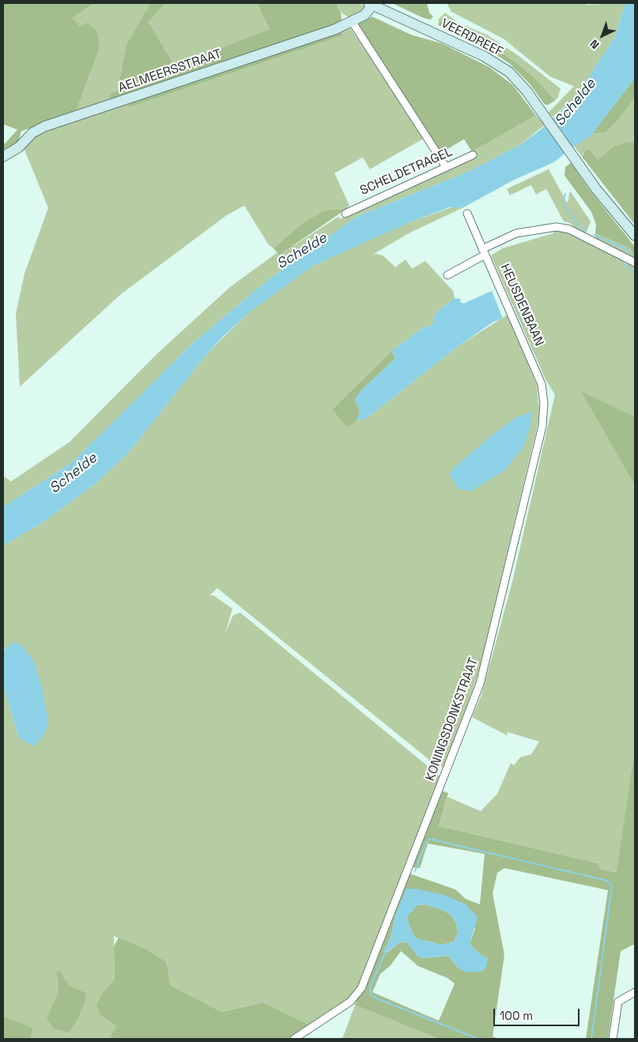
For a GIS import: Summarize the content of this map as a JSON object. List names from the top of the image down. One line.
{"streets":{"street":["VEERDREEF","AELMEERSSTRAAT","SCHELDETRAGEL","HEUSDENBAAN","KONINGSDONKSTRAAT"]},"crossings":[["VEERDREEF","AELMEERSSTRAAT"],["HEUSDENBAAN","KONINGSDONKSTRAAT"]],"water":["Schelde"],"scale_bar":"100 m","north":"bottom left"}
